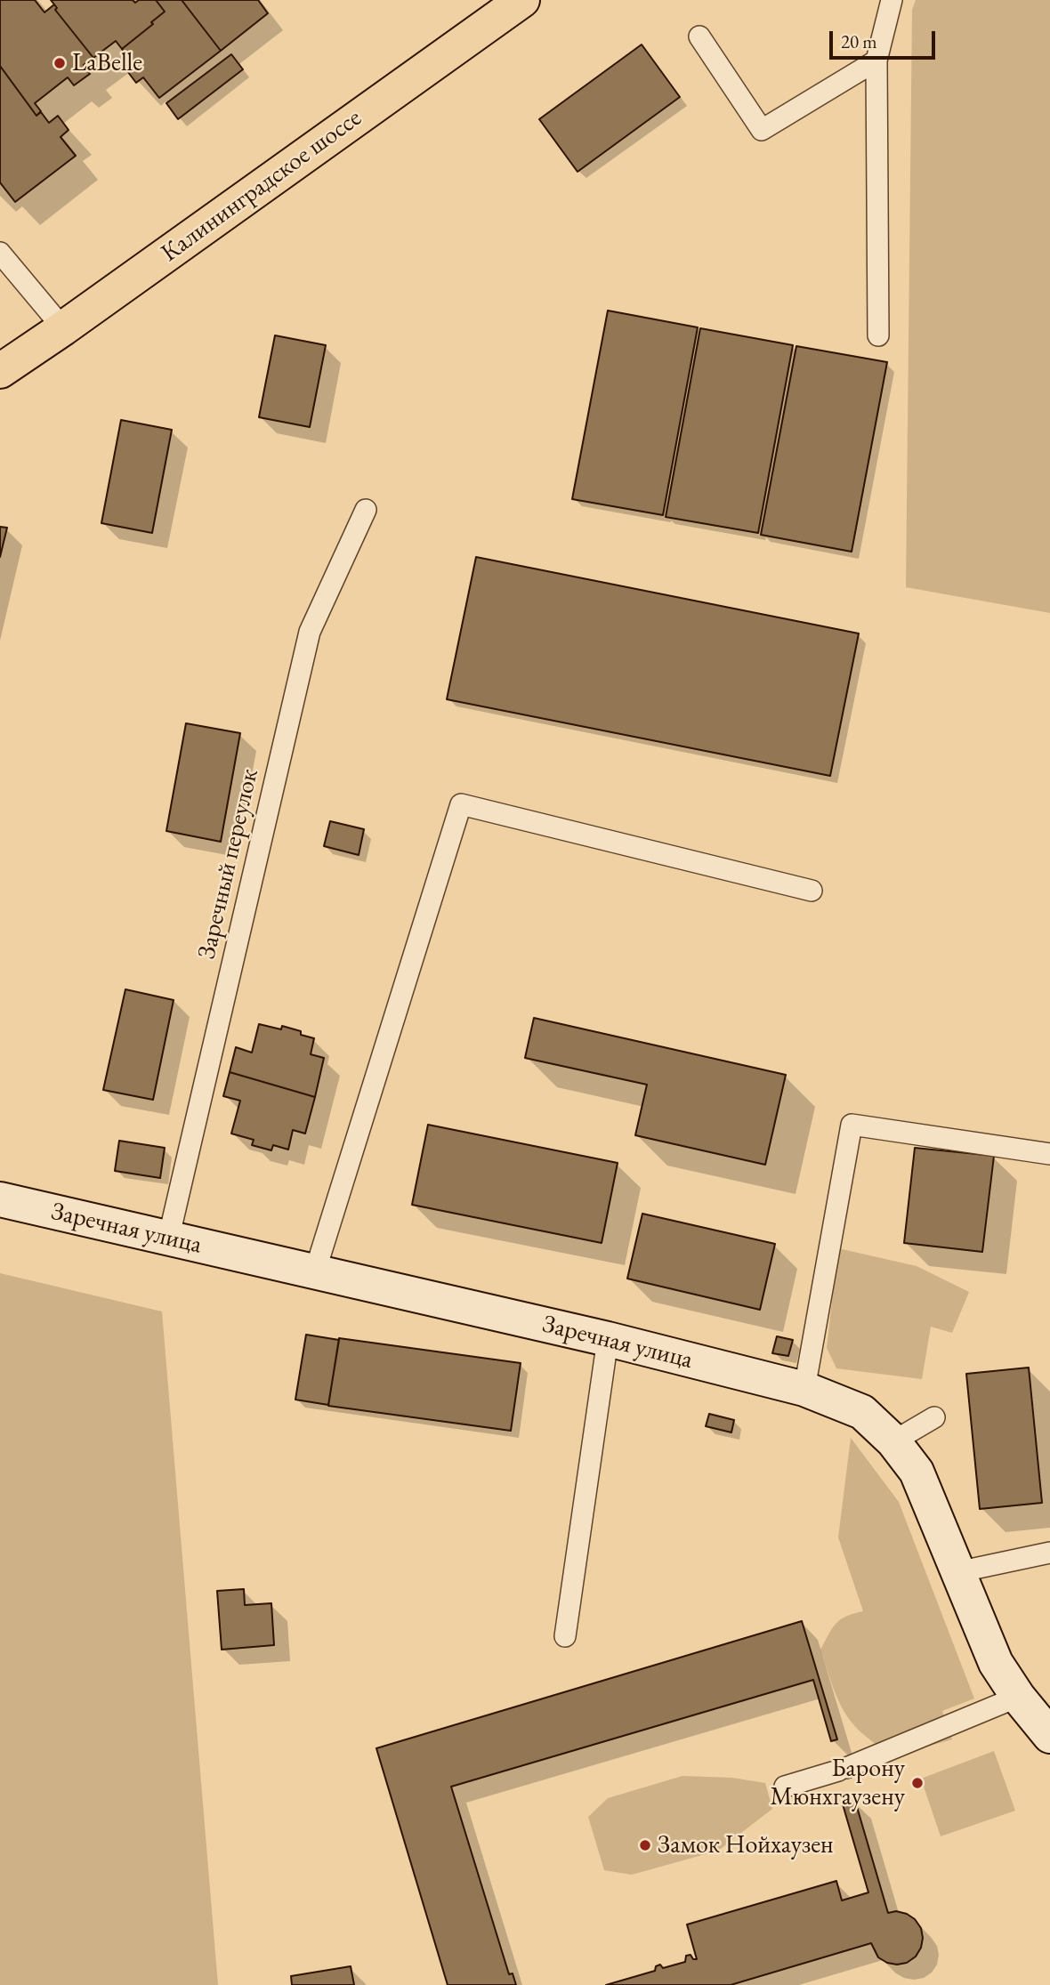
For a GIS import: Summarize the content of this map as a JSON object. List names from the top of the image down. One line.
{"streets":{"main road":["Калининградское шоссе","Заречная улица"],"lane":["Заречный переулок"]},"crossings":[["Заречный переулок","Заречная улица"]],"places":["LaBelle","Барону Мюнхгаузену","Замок Нойхаузен"],"scale_bar":"20 m"}
